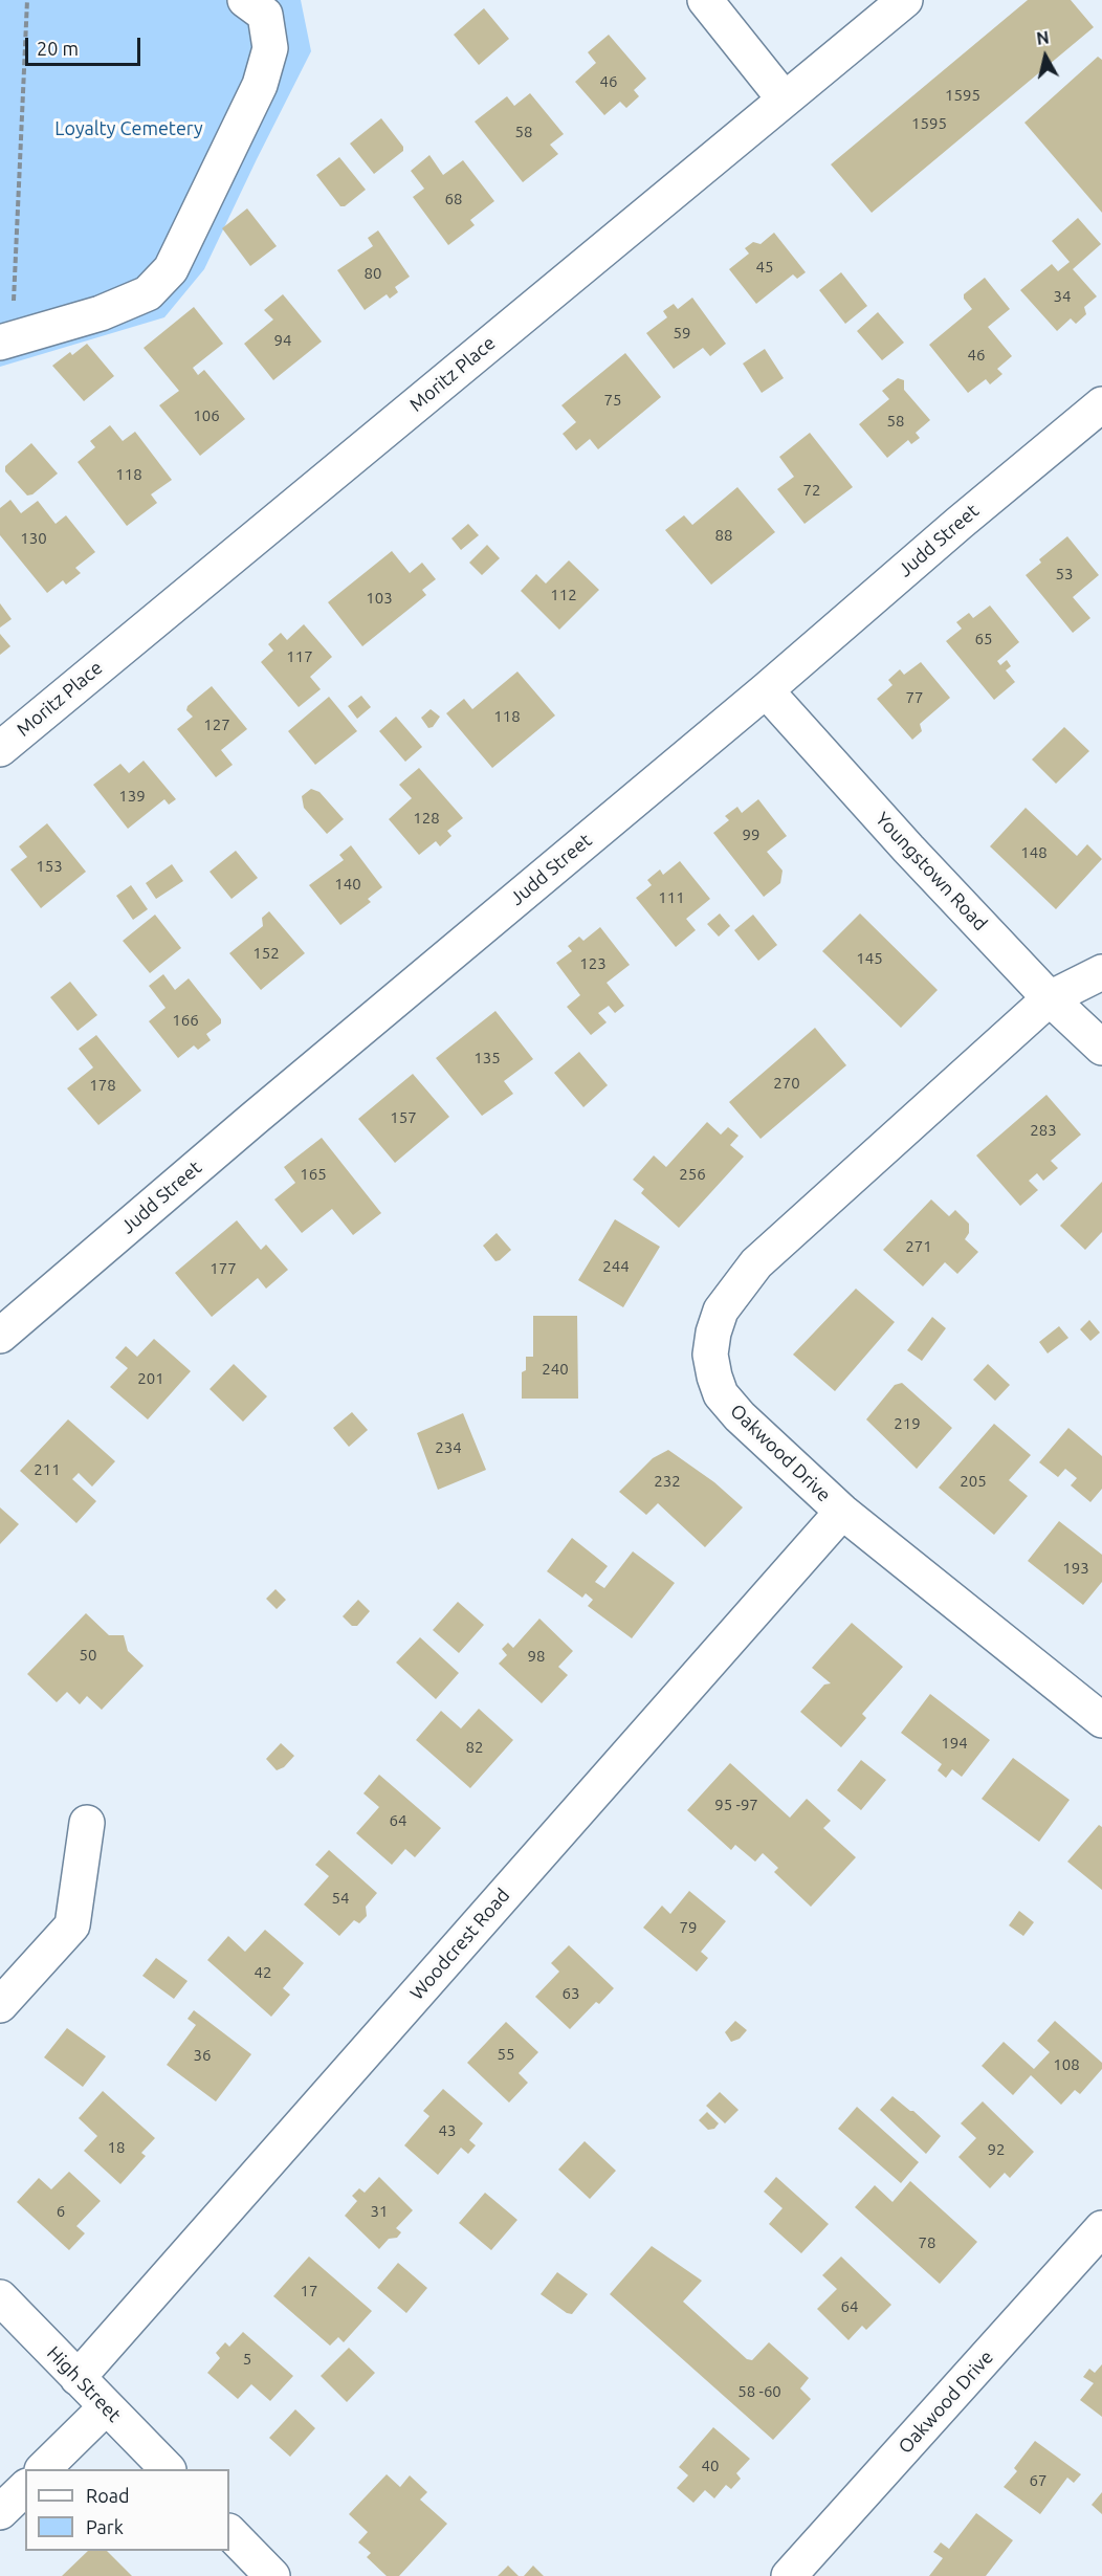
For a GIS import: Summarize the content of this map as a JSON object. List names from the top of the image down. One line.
{"streets":{"street":["Moritz Place","Judd Street","Youngstown Road","Oakwood Drive","Woodcrest Road","High Street"]},"crossings":[["Judd Street","Youngstown Road"],["Youngstown Road","Oakwood Drive"],["Oakwood Drive","Woodcrest Road"],["Woodcrest Road","High Street"]],"parks":["Loyalty Cemetery"],"house_numbers":["46","1595","1595","58","68","45","80","34","59","94","46","75","106","58","118","72","88","130","53","112","103","65","117","77","118","127","139","128","99","148","153","140","111","152","145","123","166","135","270","178","157","283","165","256","271","244","177","240","201","219","234","211","232","205","193","50","98","194","82","95 -97","64","54","79","42","63","55","36","108","43","18","92","6","31","78","17","64","5","58 -60","40","67"],"legend":["Road","Park"],"scale_bar":"20 m","north":"top"}
